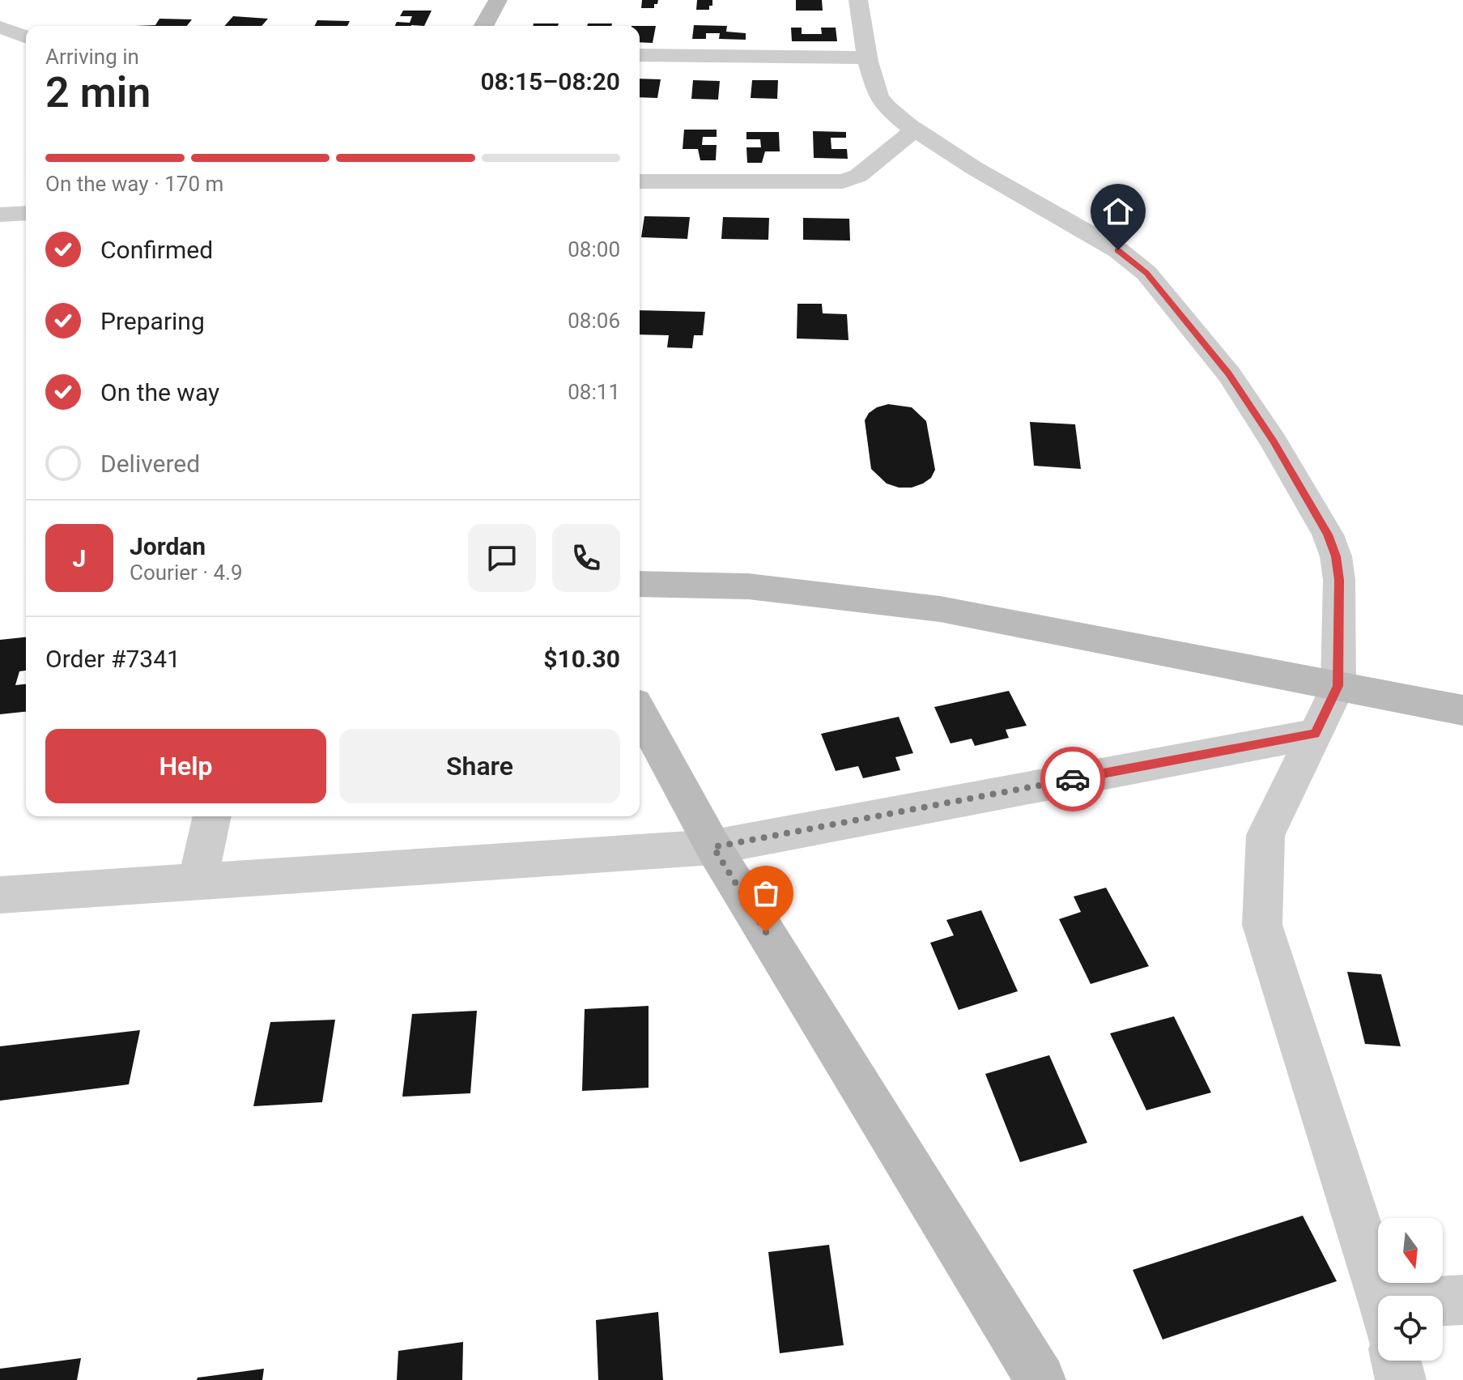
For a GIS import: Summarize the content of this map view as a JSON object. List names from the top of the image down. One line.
{"north":"bottom","page":{"heading":["2 min","Arriving in","08:15–08:20"],"panel":["Jordan","Courier · 4.9","Order #7341","$10.30"],"bar":"On the way · 170 m","list":[["Confirmed","08:00"],["Preparing","08:06"],["On the way","08:11"],"Delivered"],"round":"J","buttons":["Help","Share"]}}
